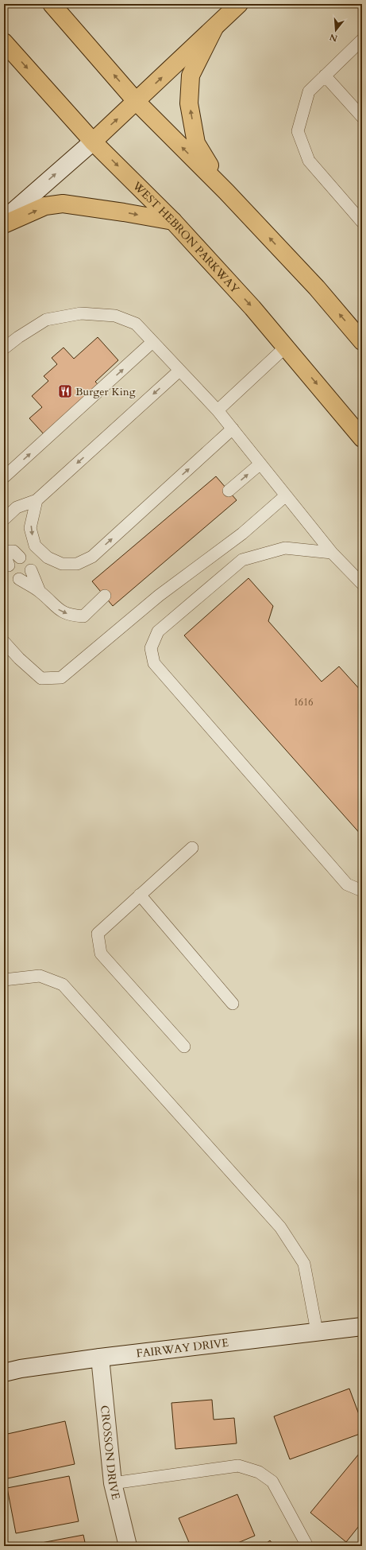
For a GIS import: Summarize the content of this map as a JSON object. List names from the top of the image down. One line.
{"streets":{"main road":["WEST HEBRON PARKWAY"],"street":["FAIRWAY DRIVE","CROSSON DRIVE"]},"crossings":[["FAIRWAY DRIVE","CROSSON DRIVE"]],"places":{"restaurant":["Burger King"]},"house_numbers":["1616"],"north":"bottom"}
